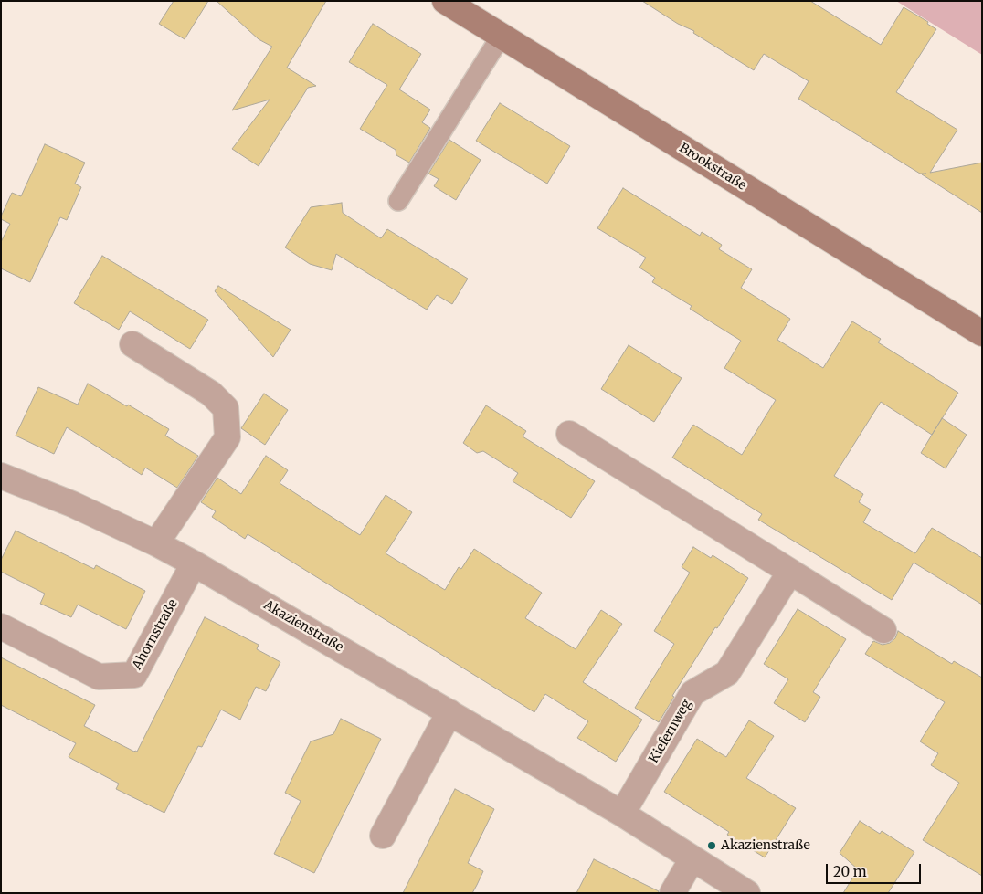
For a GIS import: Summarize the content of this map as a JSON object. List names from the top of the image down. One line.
{"streets":{"main road":["Brookstraße"],"street":["Akazienstraße","Ahornstraße","Kiefernweg"]},"crossings":[["Akazienstraße","Ahornstraße"],["Akazienstraße","Kiefernweg"]],"places":["Akazienstraße"],"scale_bar":"20 m"}
